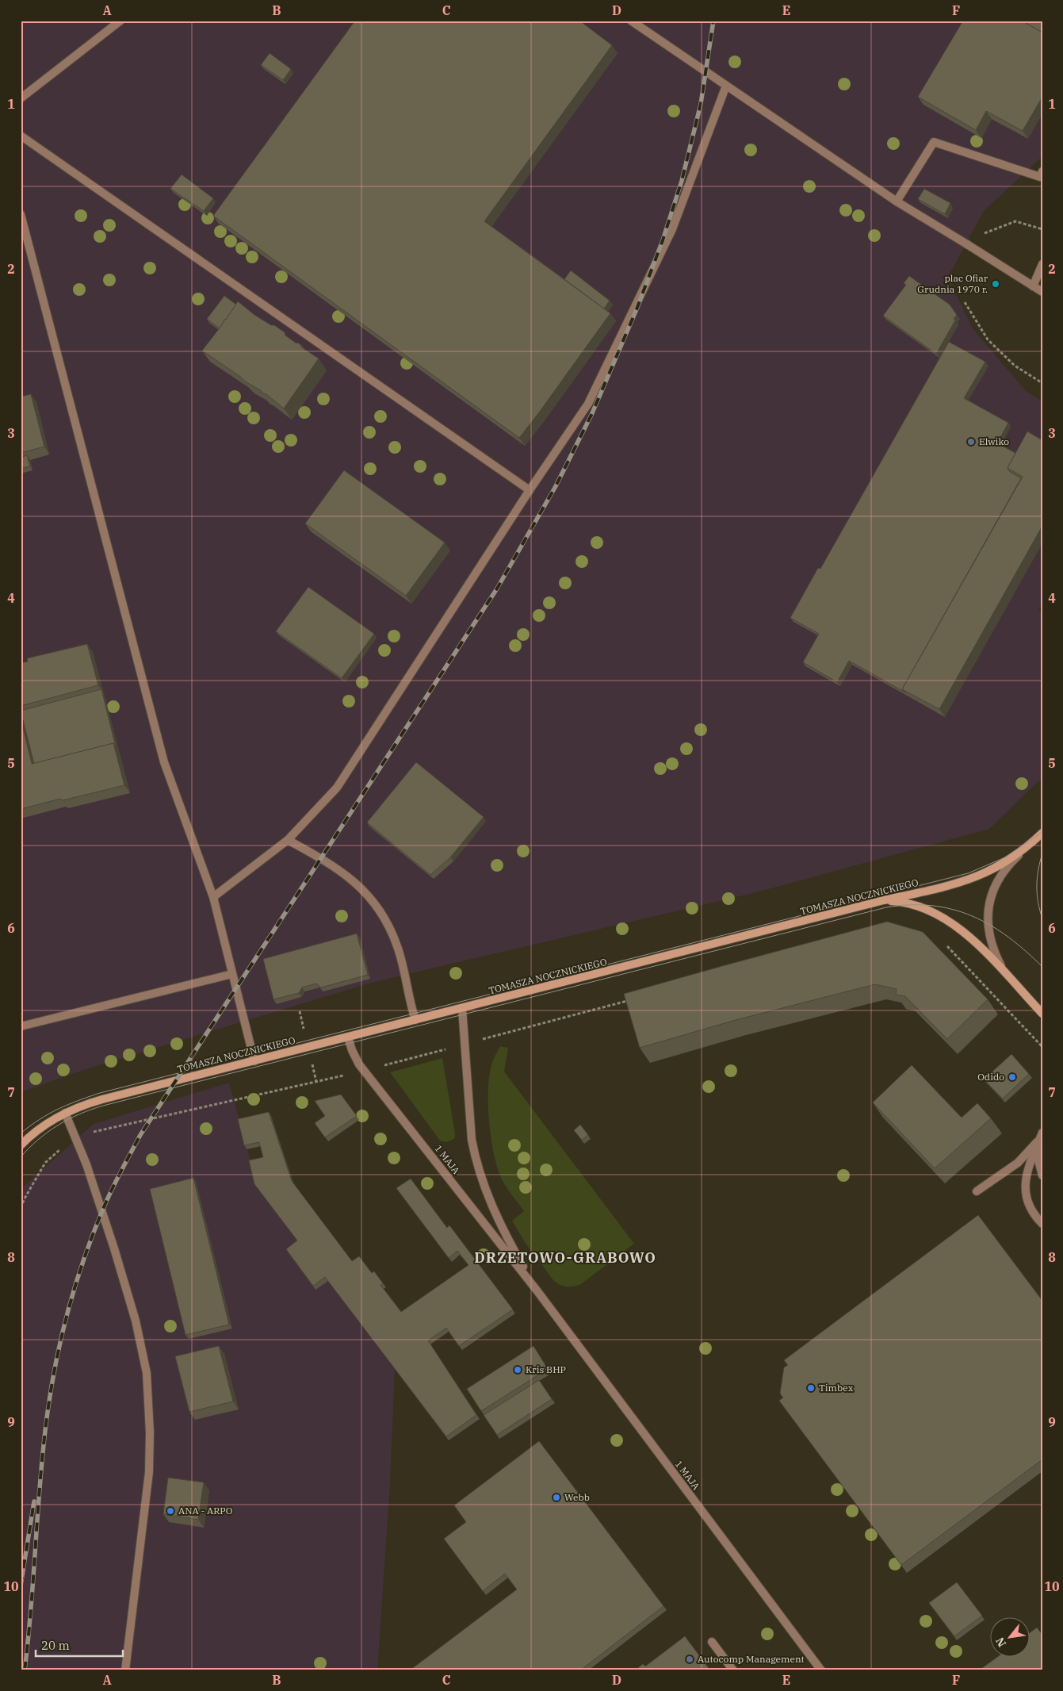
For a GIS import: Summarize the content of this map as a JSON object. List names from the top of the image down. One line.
{"streets":{"street":["TOMASZA NOCZNICKIEGO","1 MAJA"]},"crossings":[["TOMASZA NOCZNICKIEGO","1 MAJA"]],"districts":["DRZETOWO-GRABOWO"],"places":["plac Ofiar Grudnia 1970 r.","Elwiko","Odido","Kris BHP","Timbex","Webb","ANA - ARPO","Autocomp Management"],"scale_bar":"20 m","north":"bottom left","grid":{"columns":["A","B","C","D","E","F"],"rows":["1","2","3","4","5","6","7","8","9","10"]}}
